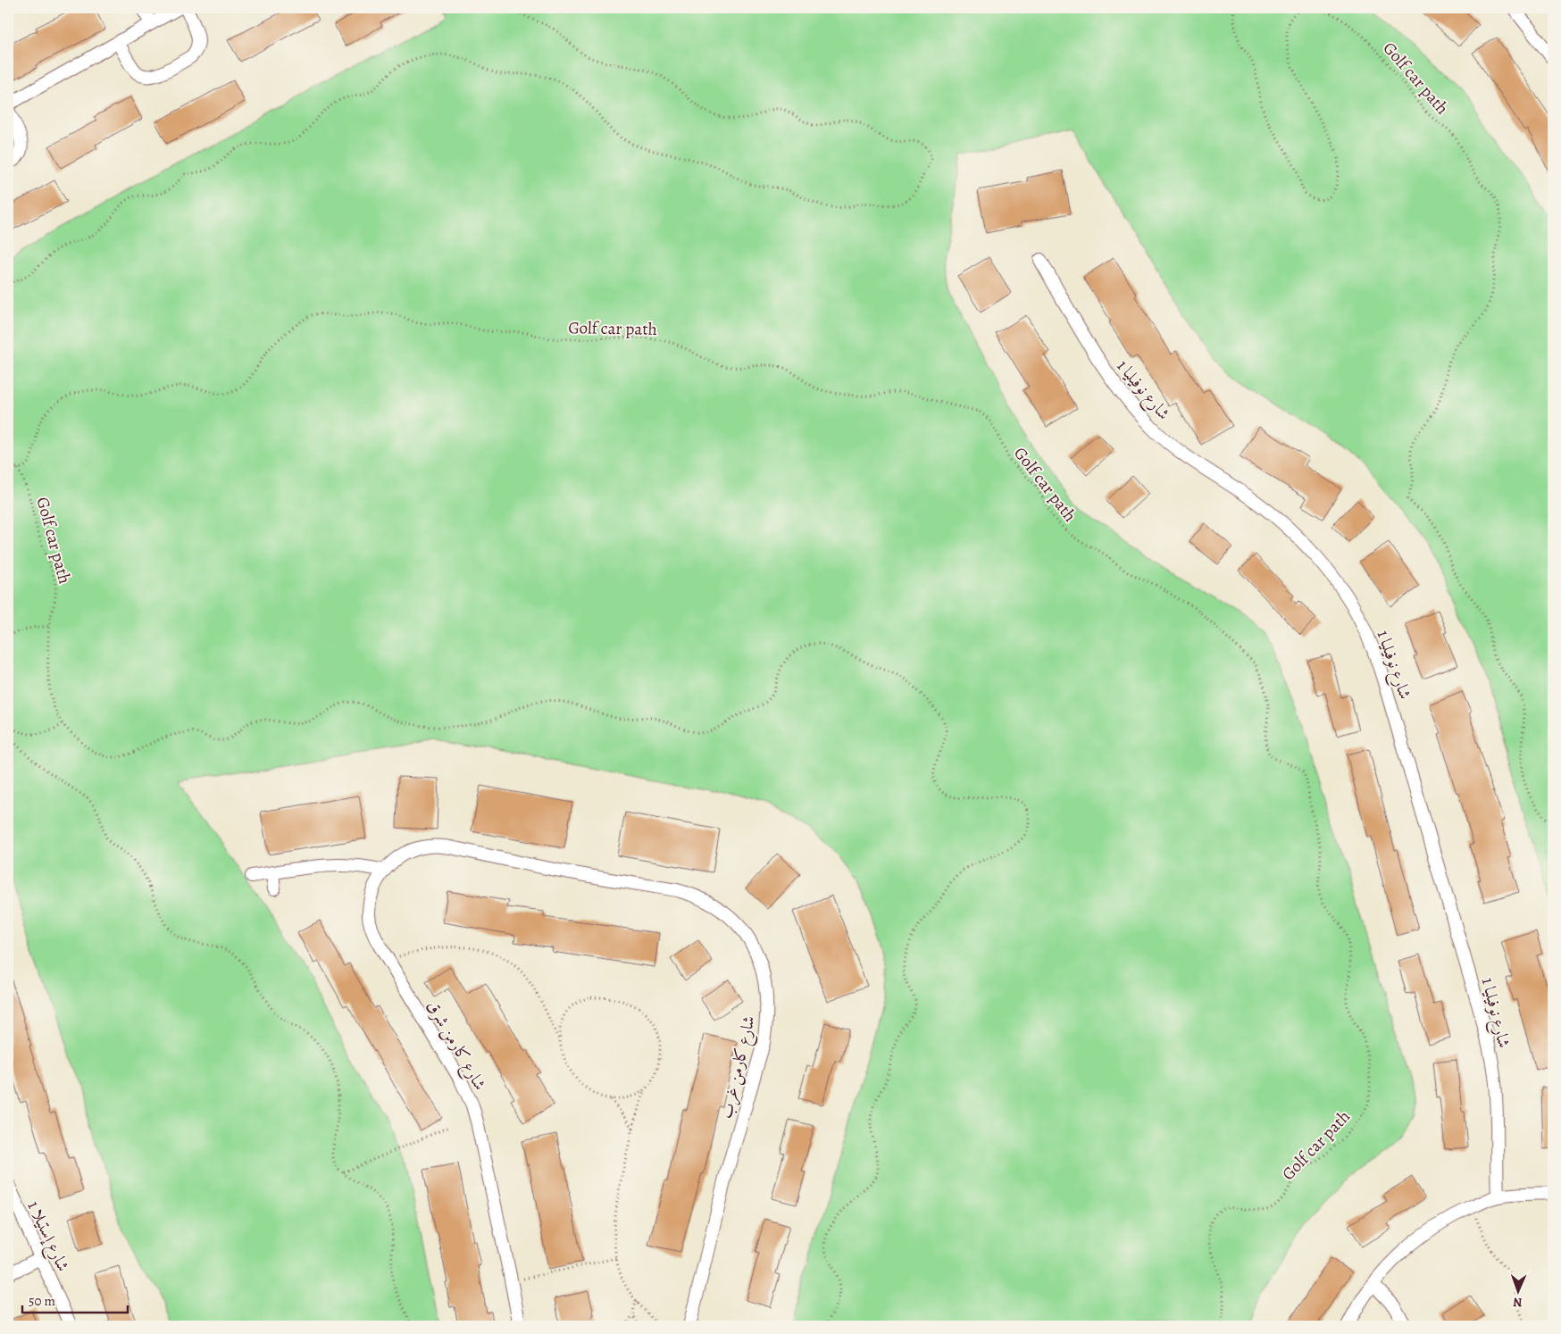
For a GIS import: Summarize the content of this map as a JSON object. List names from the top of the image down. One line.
{"streets":{"street":["شارع نوفيليا 1","شارع كارمن شرق","شارع كارمن غرب","شارع إستيلا 1"],"path":["Golf car path"]},"crossings":[["شارع كارمن شرق","شارع كارمن غرب"]],"scale_bar":"50 m","north":"bottom"}
